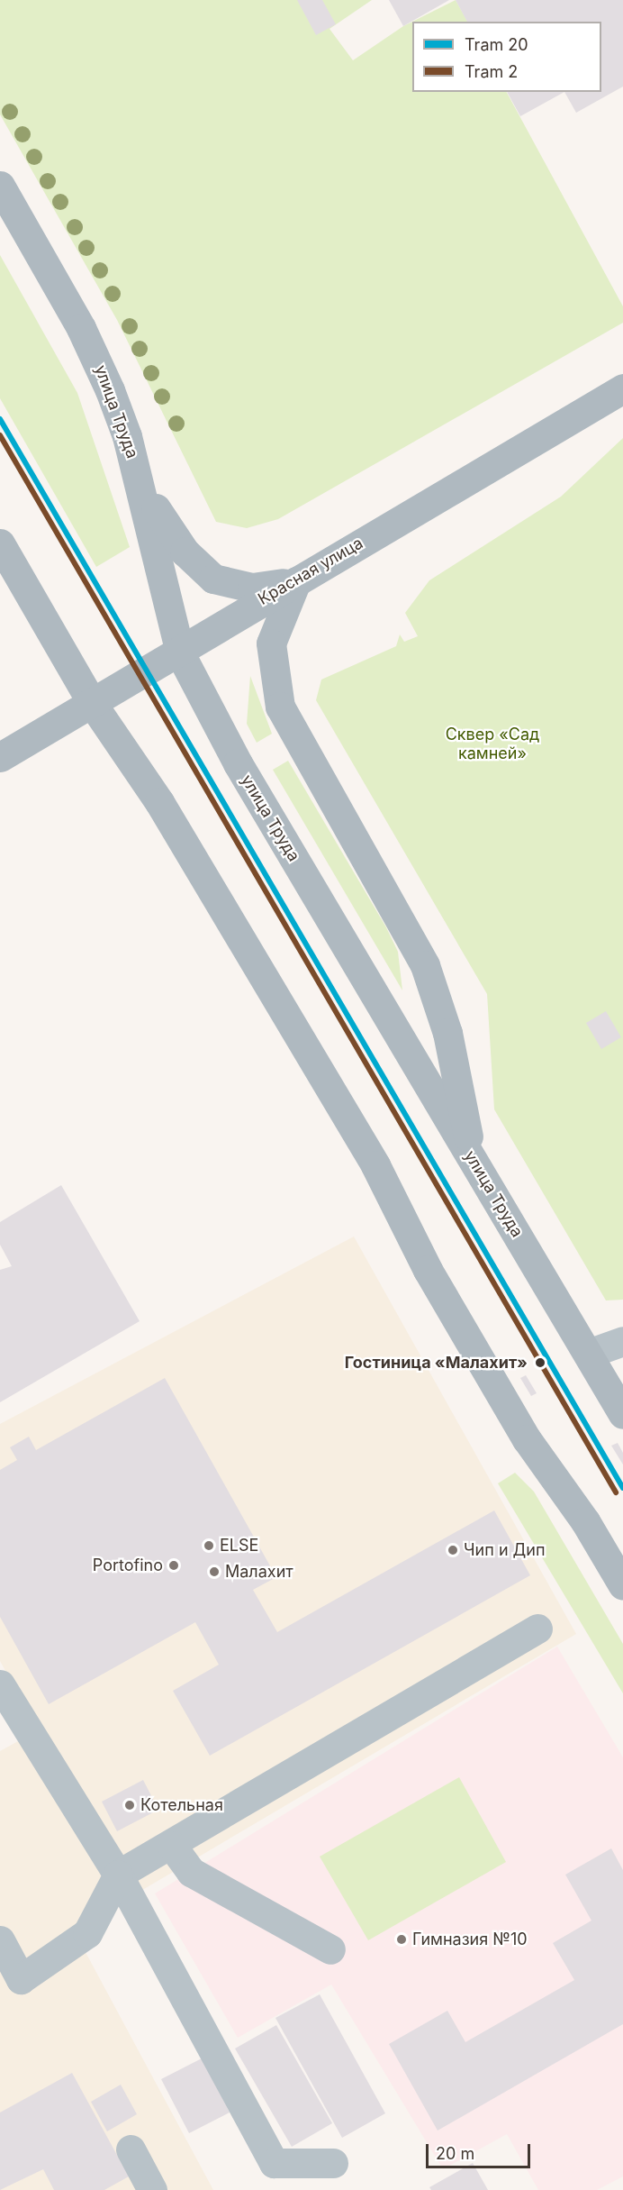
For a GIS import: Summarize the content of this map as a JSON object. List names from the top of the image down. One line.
{"streets":{"main road":["улица Труда","Красная улица"]},"crossings":[["улица Труда","Красная улица"]],"parks":["Сквер «Сад камней»"],"places":["Гостиница «Малахит»","ELSE","Чип и Дип","Portofino","Малахит","Котельная","Гимназия №10"],"lines":["tram line 20","tram line 2"],"legend":["Tram 20","Tram 2"],"scale_bar":"20 m"}
